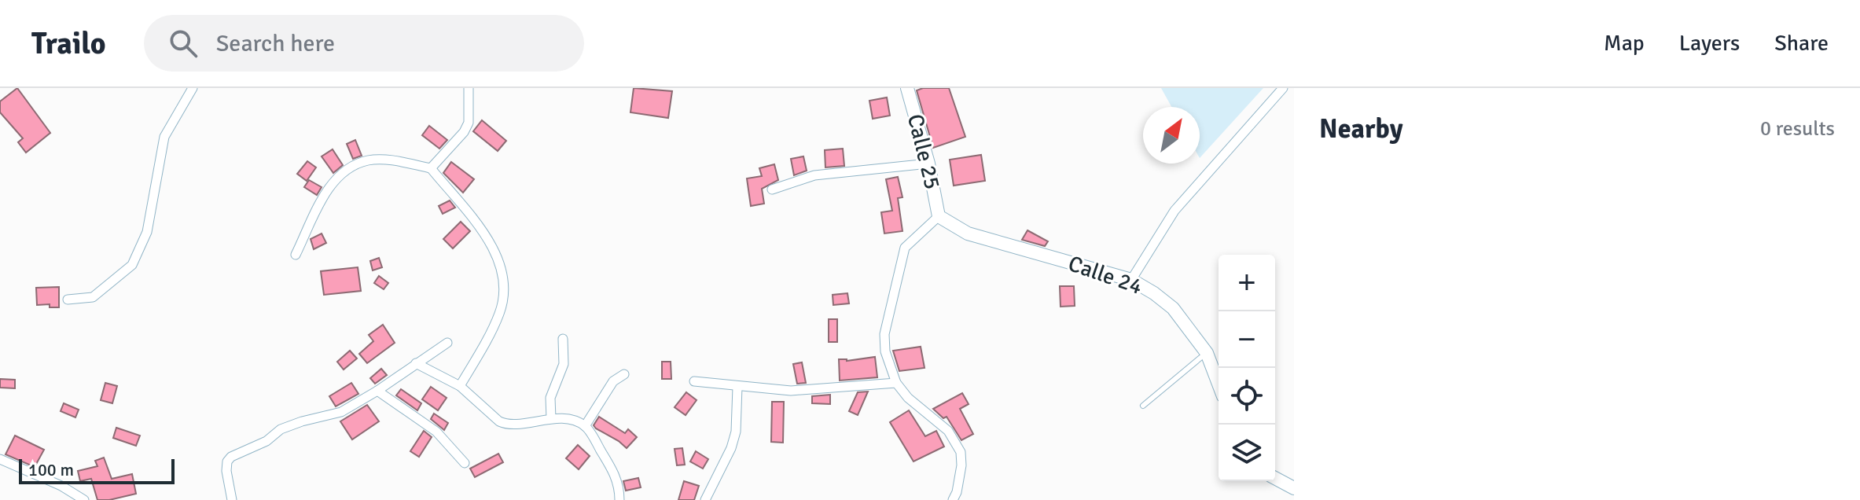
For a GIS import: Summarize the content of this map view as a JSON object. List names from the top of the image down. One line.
{"streets":{"street":["Calle 25","Calle 24"]},"crossings":[["Calle 25","Calle 24"]],"scale_bar":"100 m","north":"top right","page":{"header":"Trailo","search":"Search here","nav":["Map","Layers","Share"],"heading":["Nearby","0 results"],"map_buttons":["+","−"],"scale":"100 m"}}
